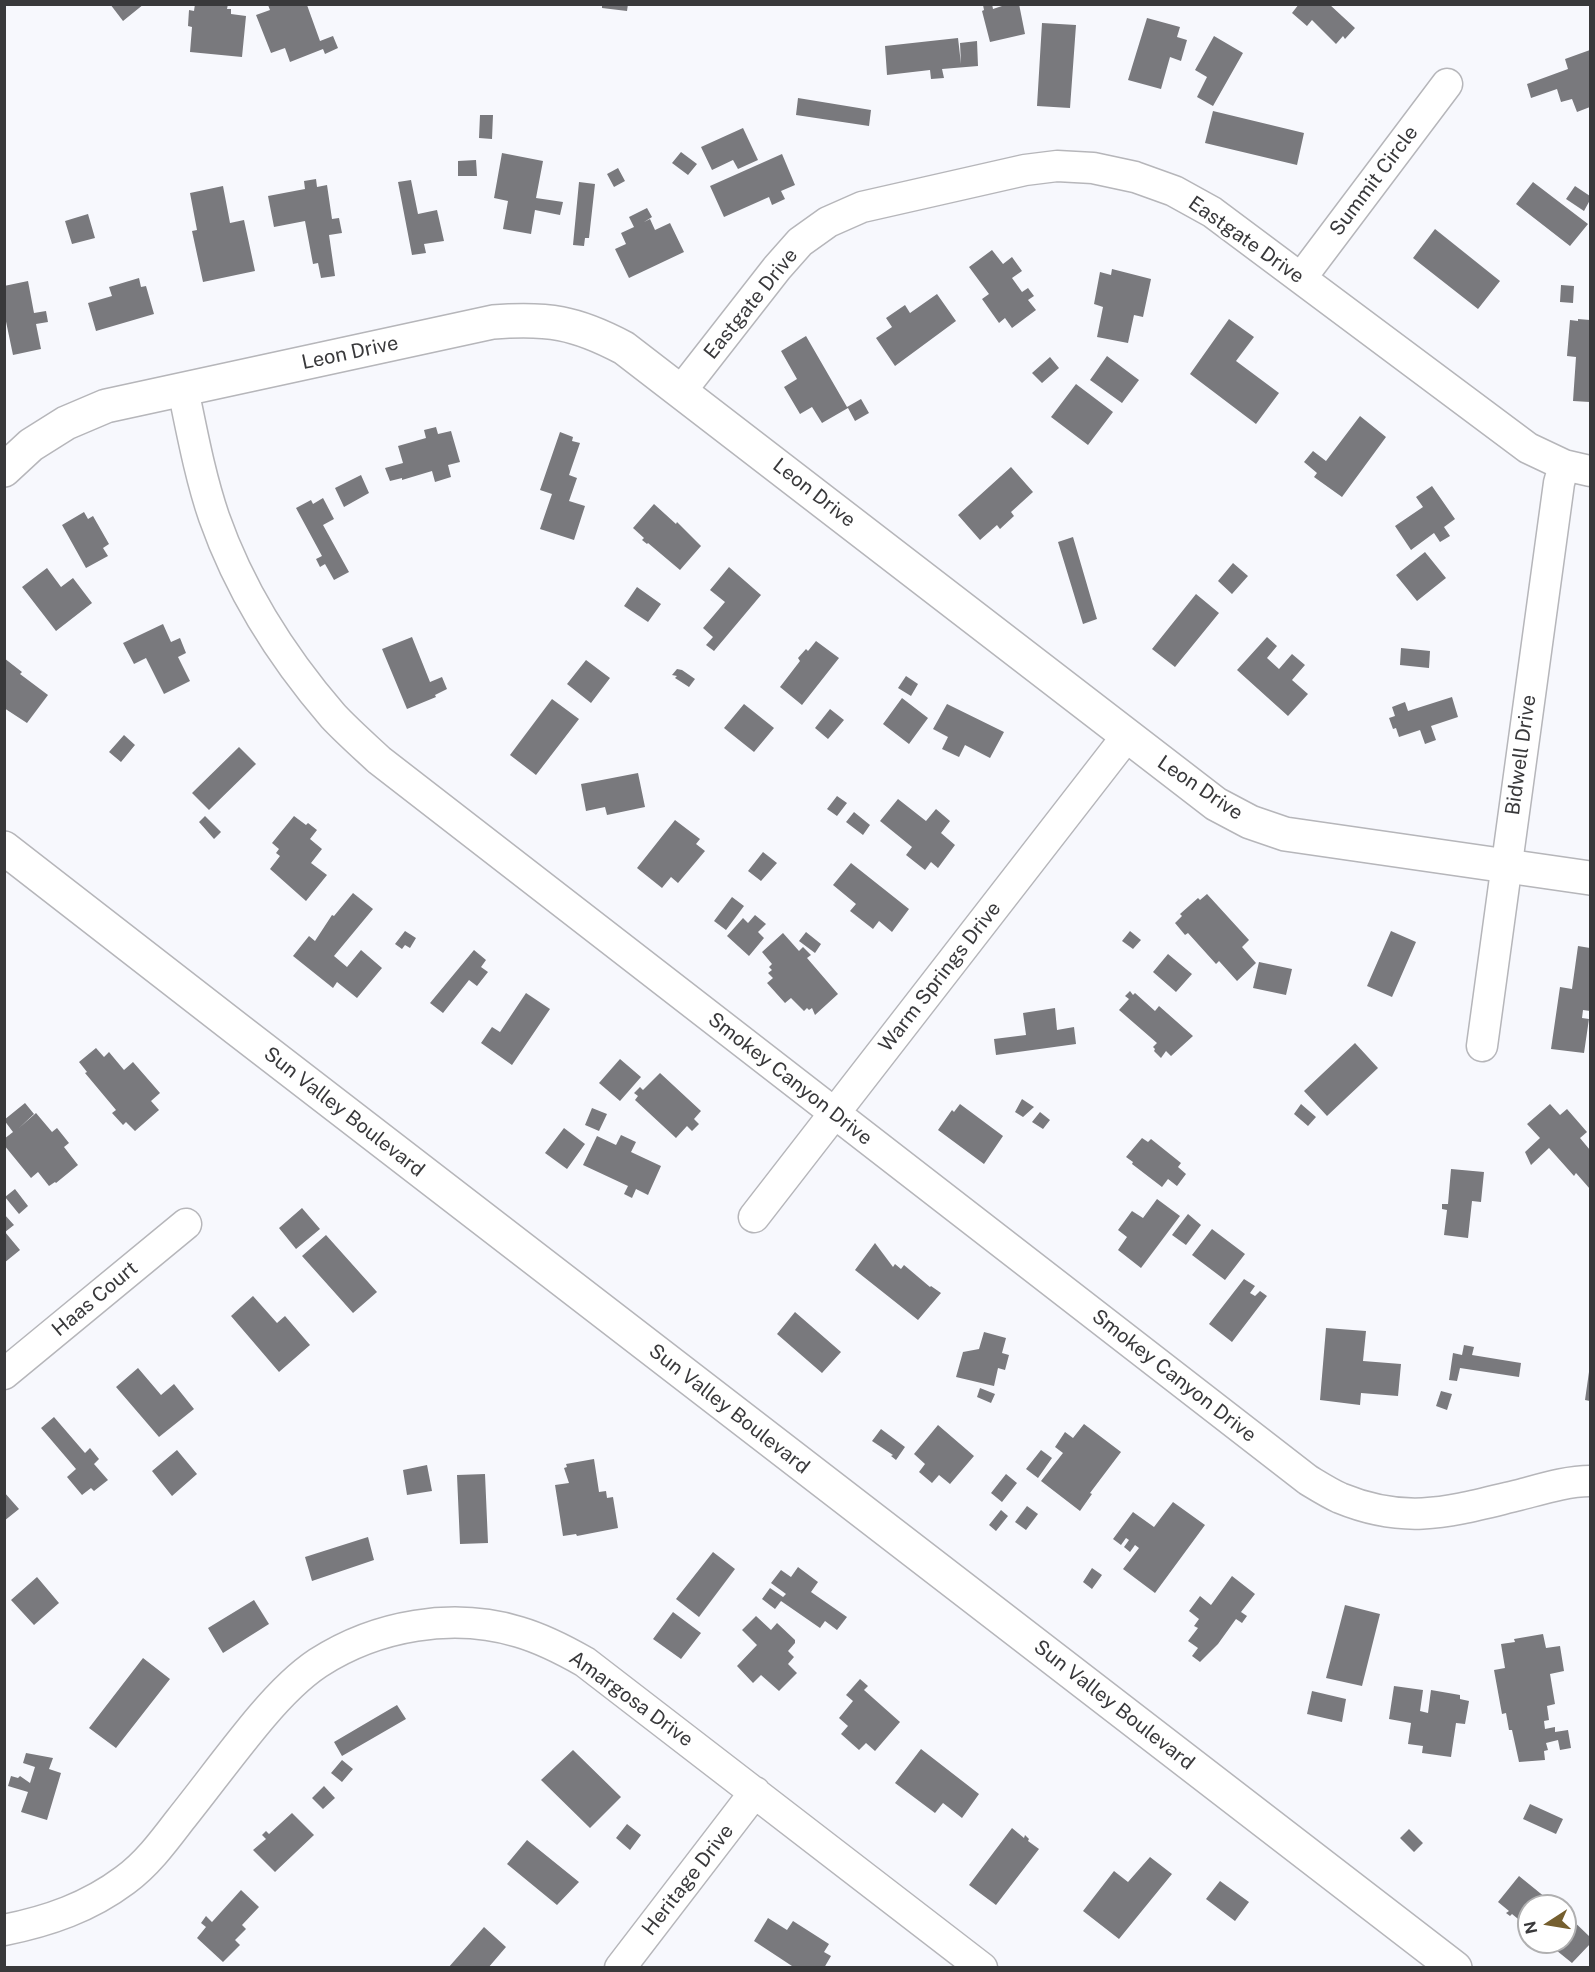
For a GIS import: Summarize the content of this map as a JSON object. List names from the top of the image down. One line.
{"streets":{"main road":["Leon Drive","Sun Valley Boulevard"],"street":["Summit Circle","Eastgate Drive","Bidwell Drive","Warm Springs Drive","Smokey Canyon Drive","Haas Court","Amargosa Drive","Heritage Drive"]},"crossings":[["Summit Circle","Eastgate Drive"],["Eastgate Drive","Leon Drive"],["Eastgate Drive","Bidwell Drive"],["Leon Drive","Bidwell Drive"],["Leon Drive","Warm Springs Drive"],["Leon Drive","Smokey Canyon Drive"],["Warm Springs Drive","Smokey Canyon Drive"],["Amargosa Drive","Heritage Drive"]],"north":"left"}
